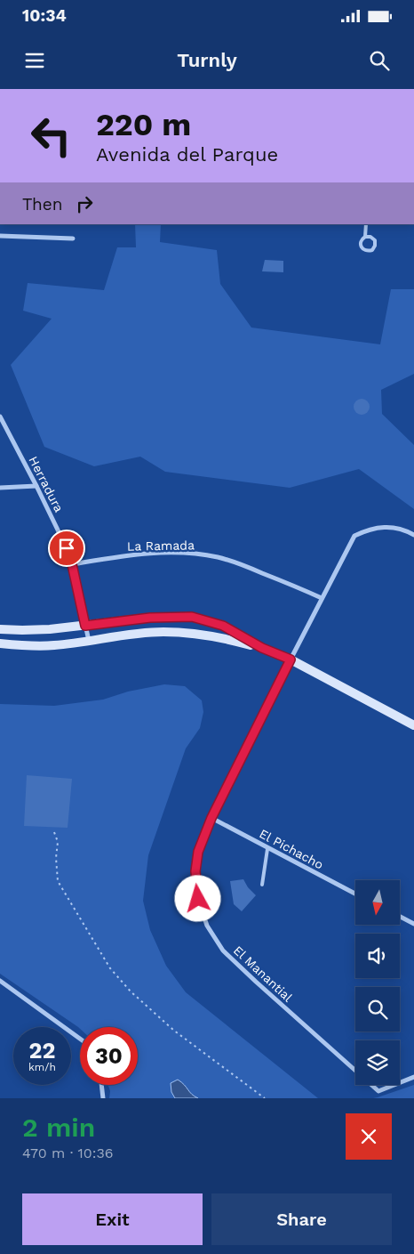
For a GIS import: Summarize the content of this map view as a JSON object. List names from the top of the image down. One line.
{"streets":{"street":["Herradura","La Ramada","El Pichacho","El Manantial"]},"crossings":[["Herradura","La Ramada"],["La Ramada","El Manantial"],["El Pichacho","El Manantial"]],"north":"bottom","page":{"status":"10:34","header":"Turnly","turn":["220 m","Avenida del Parque"],"then":"Then","speed":"22 km/h","limit":"30","heading":["2 min","470 m · 10:36"],"buttons":["Exit","Share"]}}
